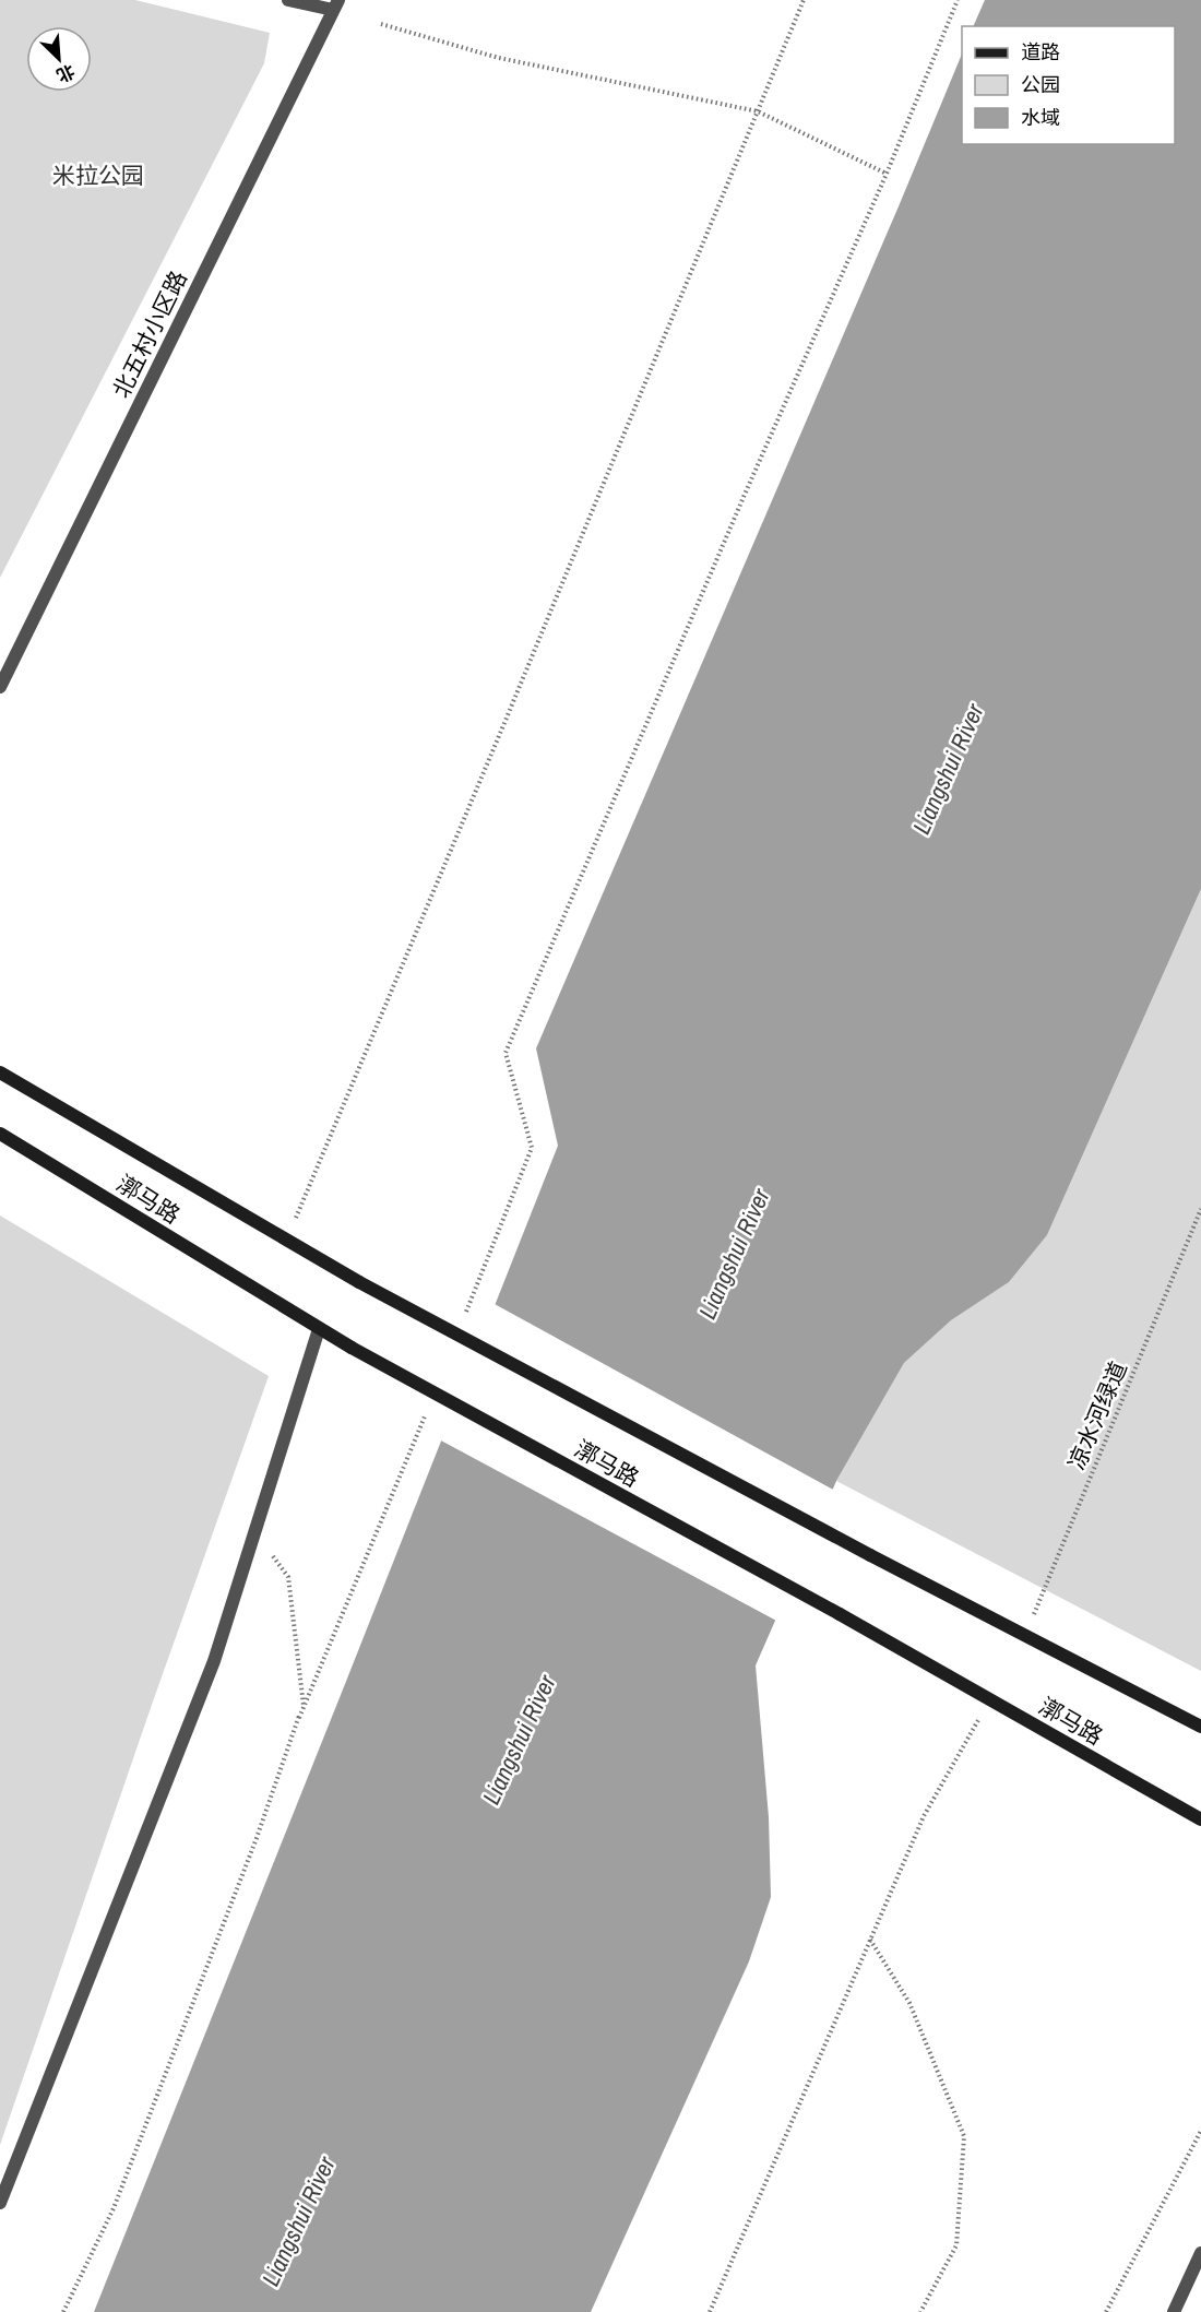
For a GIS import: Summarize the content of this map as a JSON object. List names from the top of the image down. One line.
{"streets":{"main road":["漷马路"],"street":["北五村小区路"],"path":["凉水河绿道"]},"crossings":[["漷马路","凉水河绿道"]],"water":["Liangshui River"],"parks":["米拉公园"],"legend":["道路","公园","水域"],"north":"bottom right"}
